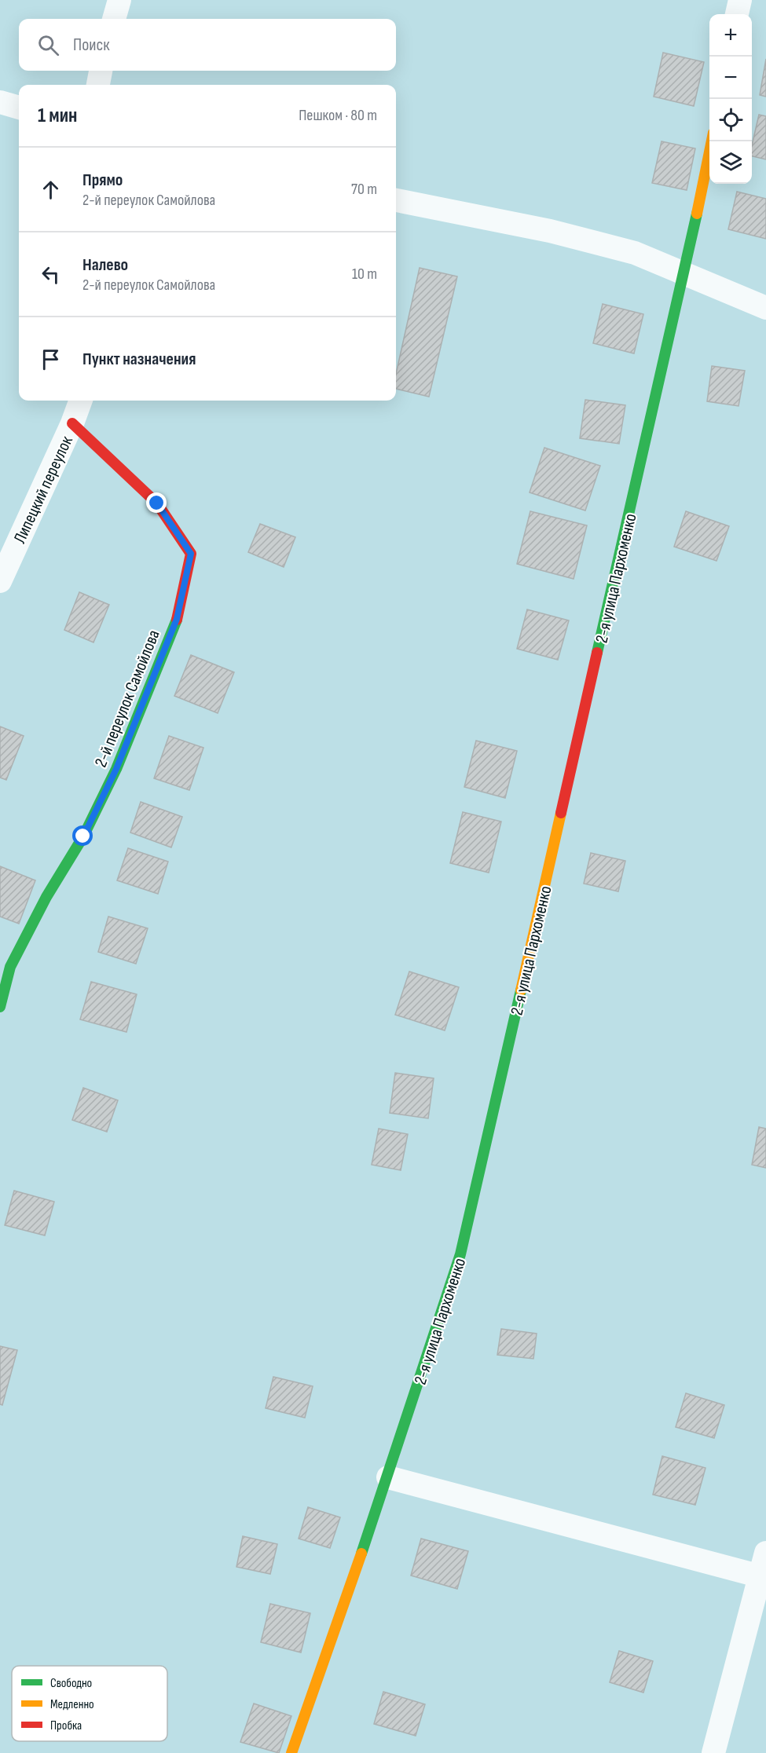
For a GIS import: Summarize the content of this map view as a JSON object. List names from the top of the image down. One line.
{"streets":{"street":["Липецкий переулок","2-я улица Пархоменко","2-й переулок Самойлова"]},"crossings":[["Липецкий переулок","2-й переулок Самойлова"]],"legend":["Свободно","Медленно","Пробка"],"page":{"map_buttons":["+","−"],"search":"Поиск","heading":["1 мин","Пешком · 80 m"],"list":[["Прямо","2-й переулок Самойлова","70 m"],["Налево","2-й переулок Самойлова","10 m"],"Пункт назначения"]}}
